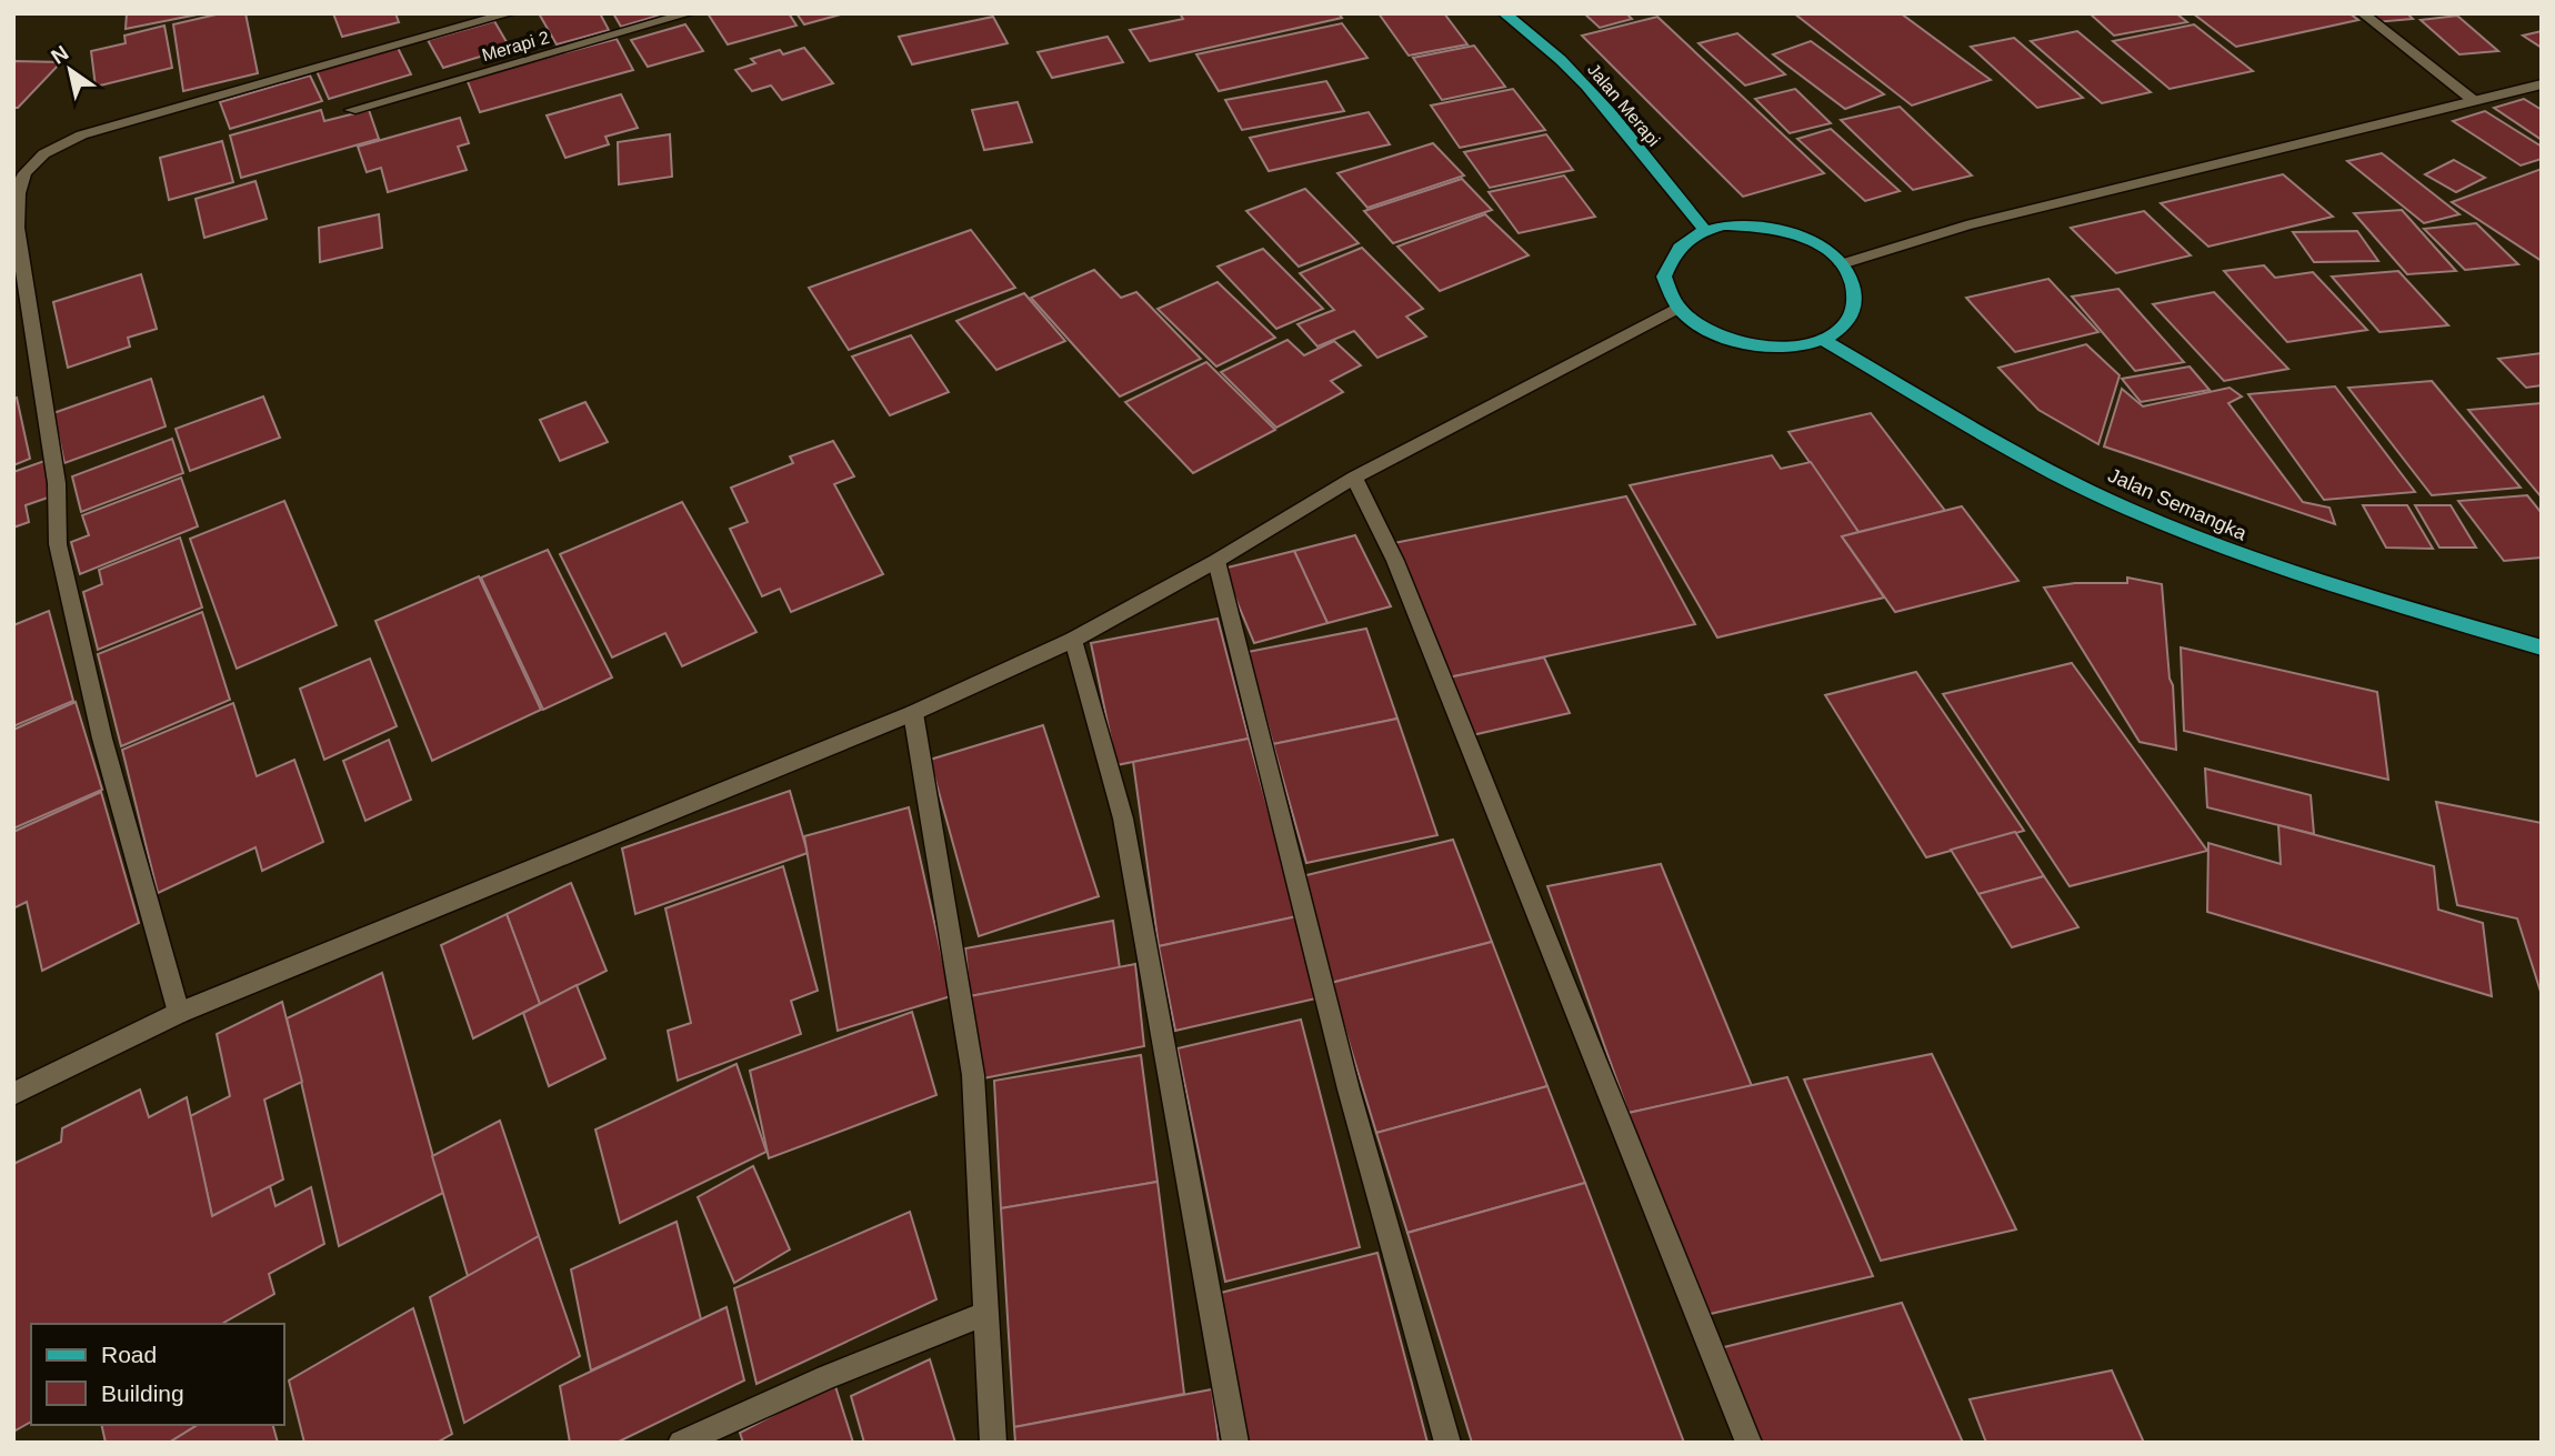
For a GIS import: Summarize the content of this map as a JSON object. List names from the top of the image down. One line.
{"streets":{"main road":["Jalan Merapi","Jalan Semangka"],"street":["Merapi 2"]},"crossings":[["Jalan Merapi","Jalan Semangka"]],"legend":["Road","Building"],"north":"top left"}
